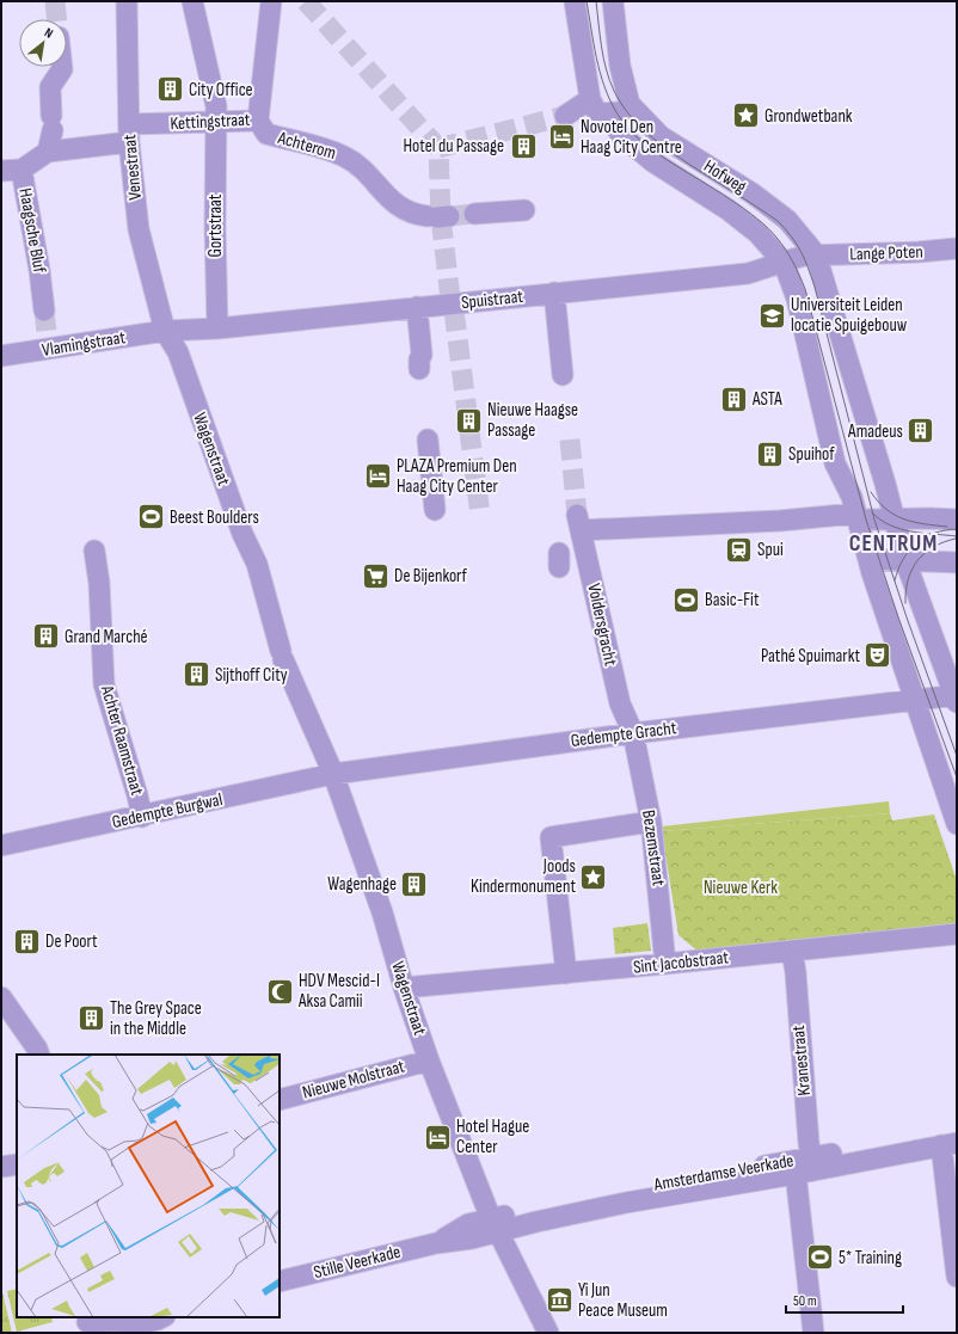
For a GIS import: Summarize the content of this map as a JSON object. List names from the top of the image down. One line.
{"streets":{"street":["Kettingstraat","Achterom","Venestraat","Hofweg","Gortstraat","Haagsche Bluf","Lange Poten","Spuistraat","Vlamingstraat","Wagenstraat","Voldersgracht","Gedempte Gracht","Achter Raamstraat","Gedempte Burgwal","Bezemstraat","Sint Jacobstraat","Kranestraat","Nieuwe Molstraat","Amsterdamse Veerkade","Stille Veerkade"]},"crossings":[["Kettingstraat","Achterom"],["Kettingstraat","Venestraat"],["Kettingstraat","Gortstraat"],["Venestraat","Spuistraat"],["Venestraat","Vlamingstraat"],["Venestraat","Wagenstraat"],["Hofweg","Lange Poten"],["Hofweg","Spuistraat"],["Gortstraat","Spuistraat"],["Lange Poten","Spuistraat"],["Spuistraat","Vlamingstraat"],["Spuistraat","Wagenstraat"],["Vlamingstraat","Wagenstraat"],["Wagenstraat","Gedempte Gracht"],["Wagenstraat","Gedempte Burgwal"],["Wagenstraat","Sint Jacobstraat"],["Wagenstraat","Nieuwe Molstraat"],["Wagenstraat","Amsterdamse Veerkade"],["Wagenstraat","Stille Veerkade"],["Voldersgracht","Gedempte Gracht"],["Voldersgracht","Bezemstraat"],["Gedempte Gracht","Gedempte Burgwal"],["Gedempte Gracht","Bezemstraat"],["Achter Raamstraat","Gedempte Burgwal"],["Bezemstraat","Sint Jacobstraat"],["Sint Jacobstraat","Kranestraat"],["Kranestraat","Amsterdamse Veerkade"],["Amsterdamse Veerkade","Stille Veerkade"]],"districts":["CENTRUM"],"parks":["Nieuwe Kerk"],"places":{"building":["City Office","Hotel du Passage","ASTA","Nieuwe Haagse Passage","Amadeus","Spuihof","Grand Marché","Sijthoff City","Wagenhage","De Poort","The Grey Space in the Middle"],"place":["Grondwetbank","Joods Kindermonument"],"hotel":["Novotel Den Haag City Centre","PLAZA Premium Den Haag City Center","Hotel Hague Center"],"school or university":["Universiteit Leiden locatie Spuigebouw"],"sports":["Beest Boulders","Basic-Fit","5* Training"],"station":["Spui"],"supermarket":["De Bijenkorf"],"theatre":["Pathé Spuimarkt"],"mosque":["HDV Mescid-I Aksa Camii"],"museum":["Yi Jun Peace Museum"]},"scale_bar":"50 m","north":"top right"}
